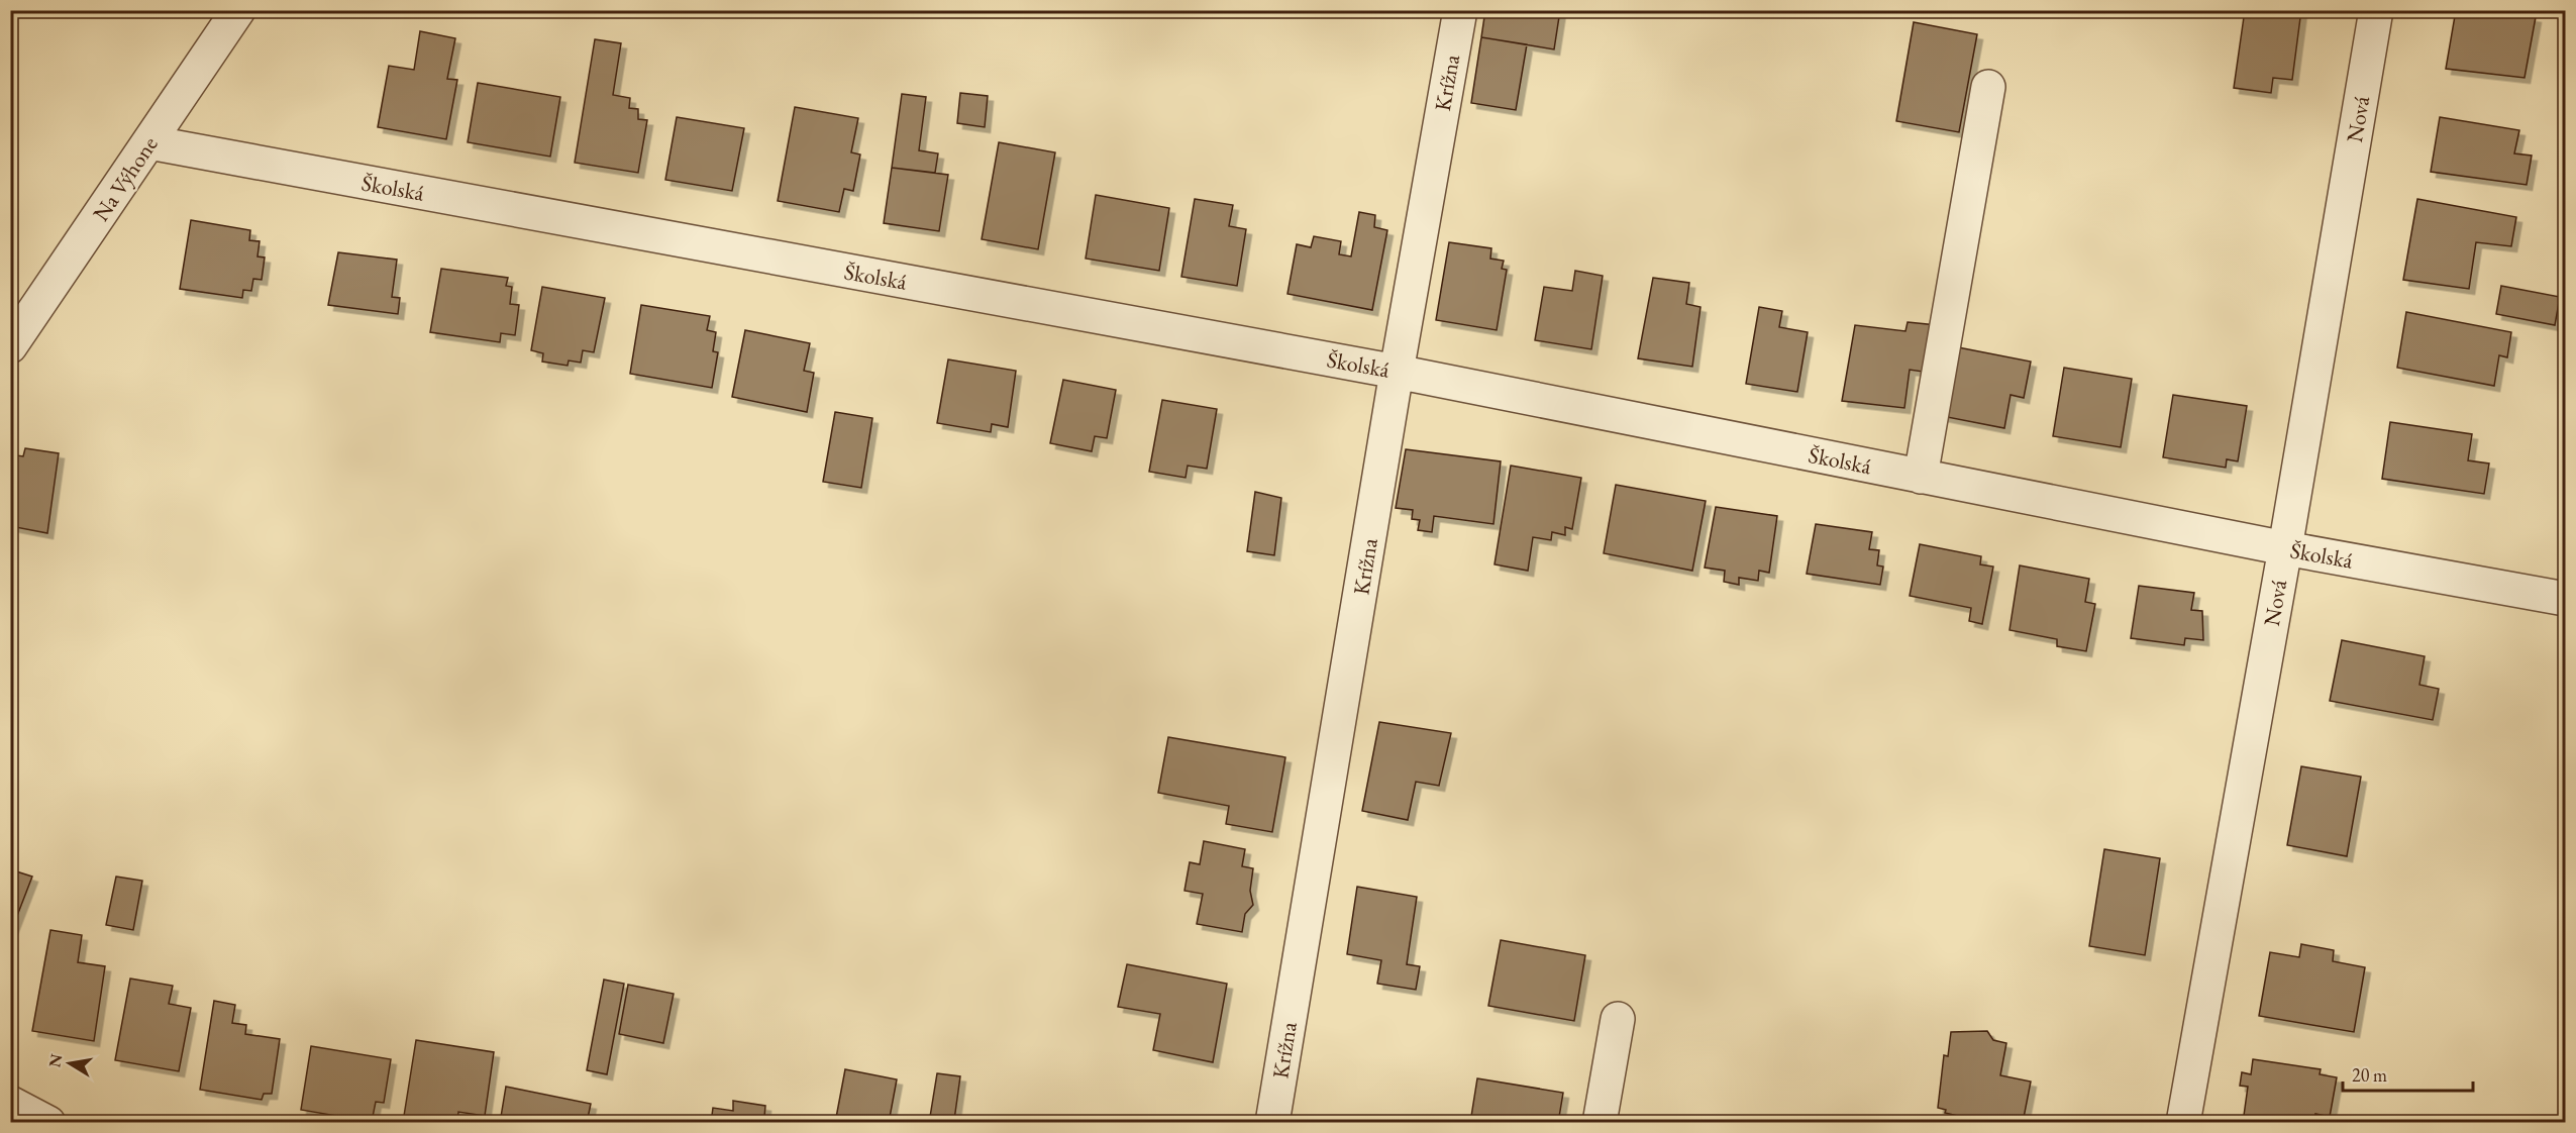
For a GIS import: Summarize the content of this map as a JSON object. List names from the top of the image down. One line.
{"streets":{"street":["Krížna","Nová","Na Výhone","Školská"]},"crossings":[["Krížna","Školská"],["Nová","Školská"],["Na Výhone","Školská"]],"scale_bar":"20 m","north":"left"}
